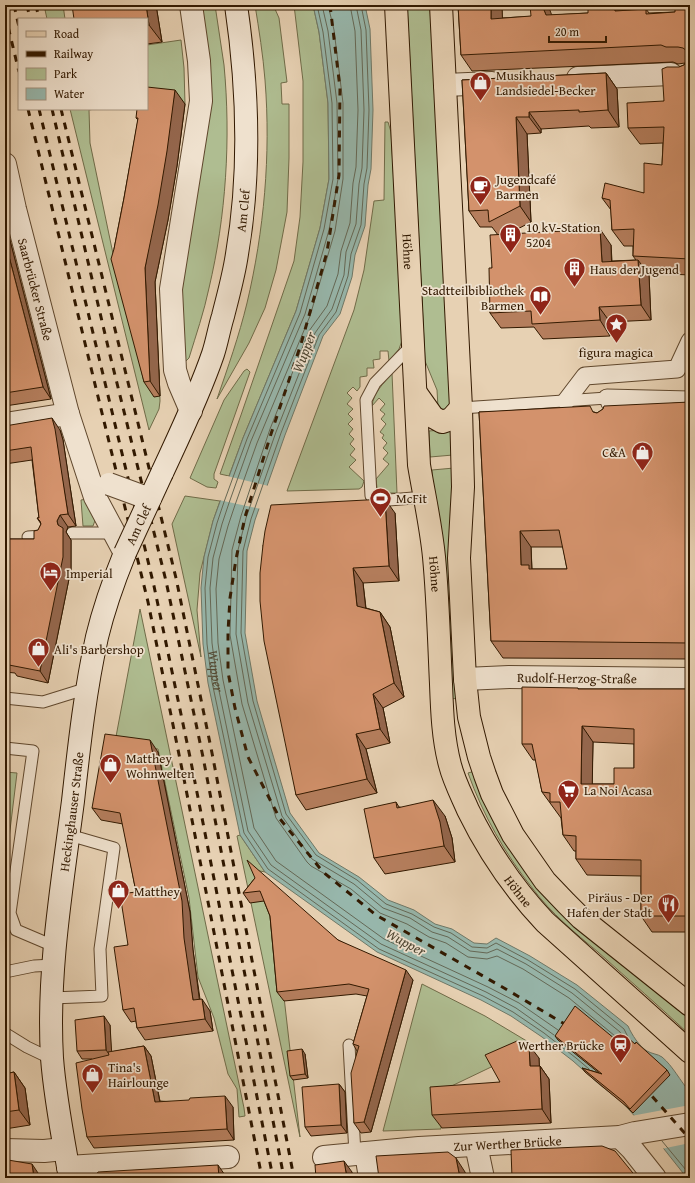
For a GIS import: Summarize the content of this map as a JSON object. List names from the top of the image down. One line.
{"streets":{"main road":["Höhne"],"street":["Am Clef","Saarbrücker Straße","Rudolf-Herzog-Straße","Heckinghauser Straße","Zur Werther Brücke"]},"crossings":[["Am Clef","Heckinghauser Straße"],["Höhne","Rudolf-Herzog-Straße"]],"water":["Wupper"],"places":{"shop":["Musikhaus Landsiedel-Becker","C&A","Ali's Barbershop","Matthey Wohnwelten","Matthey","Tina's Hairlounge"],"cafe":["Jugendcafé Barmen"],"building":["10 kV-Station 5204","Haus der Jugend"],"library":["Stadtteilbibliothek Barmen"],"place":["figura magica"],"sports":["McFit"],"hotel":["Imperial"],"supermarket":["La Noi Acasa"],"restaurant":["Piräus - Der Hafen der Stadt"],"station":["Werther Brücke"]},"legend":["Road","Railway","Park","Water"],"scale_bar":"20 m"}
